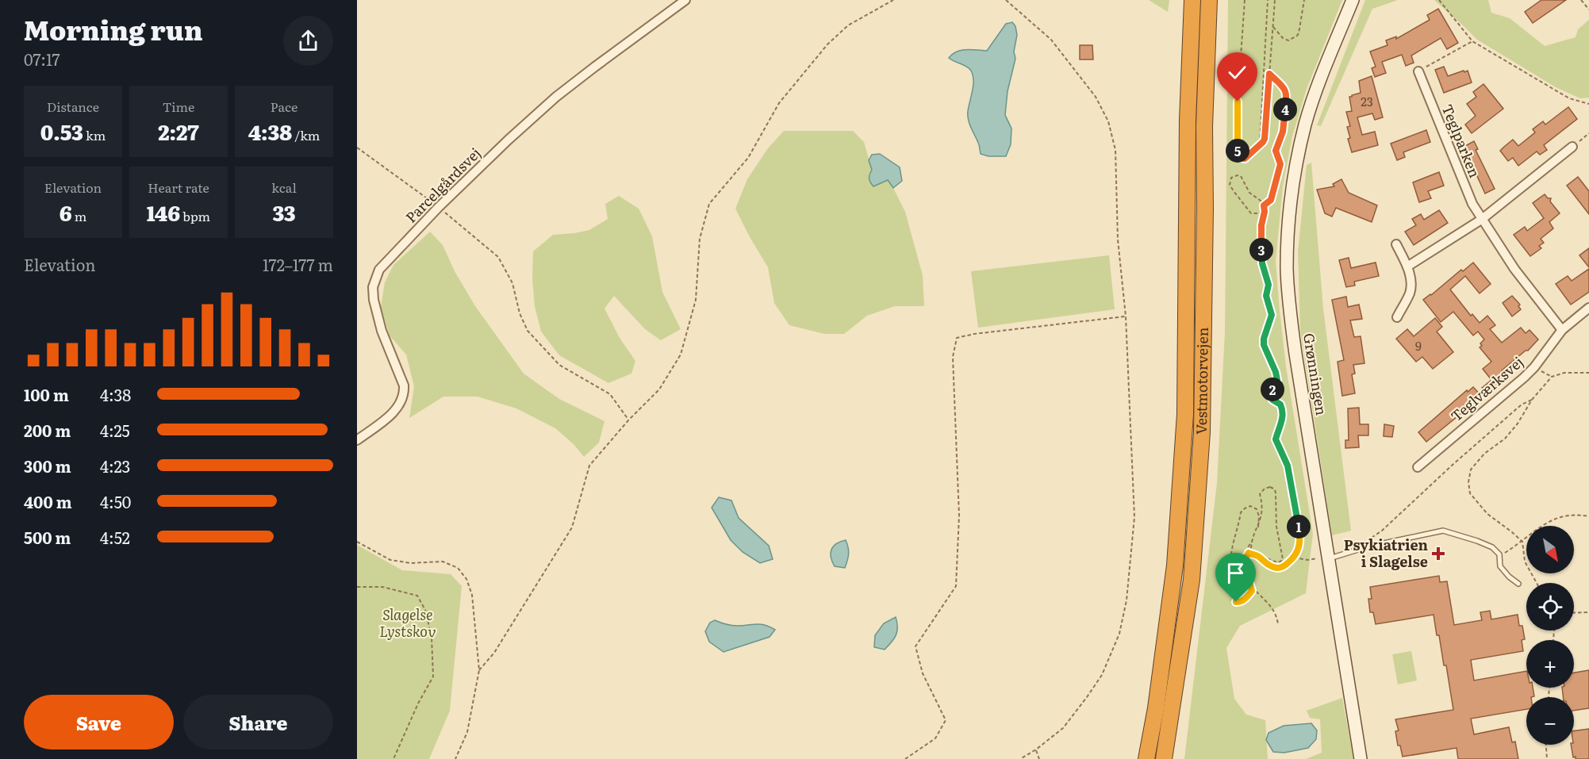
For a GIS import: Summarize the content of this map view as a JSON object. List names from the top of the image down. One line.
{"streets":{"highway":["Vestmotorvejen"],"main road":["Grønningen"],"street":["Teglparken","Parcelgårdsvej","Teglværksvej"]},"crossings":[["Teglparken","Teglværksvej"]],"parks":["Slagelse Lystskov"],"places":{"health":["Psykiatrien i Slagelse"]},"house_numbers":["23","9"],"north":"bottom right","page":{"heading":["Morning run","07:17"],"stats":[["Distance","0.53 km"],["Time","2:27"],["Pace","4:38 /km"],["Elevation","6 m"],["Heart rate","146 bpm"],["kcal","33"]],"pins":["4","5","3","2","1"],"chart":["Elevation","172–177 m"],"list":[{"name":"100 m","note":"4:38"},{"name":"200 m","note":"4:25"},{"name":"300 m","note":"4:23"},{"name":"400 m","note":"4:50"},{"name":"500 m","note":"4:52"}],"map_buttons":["+","−"],"buttons":["Save","Share"]}}
